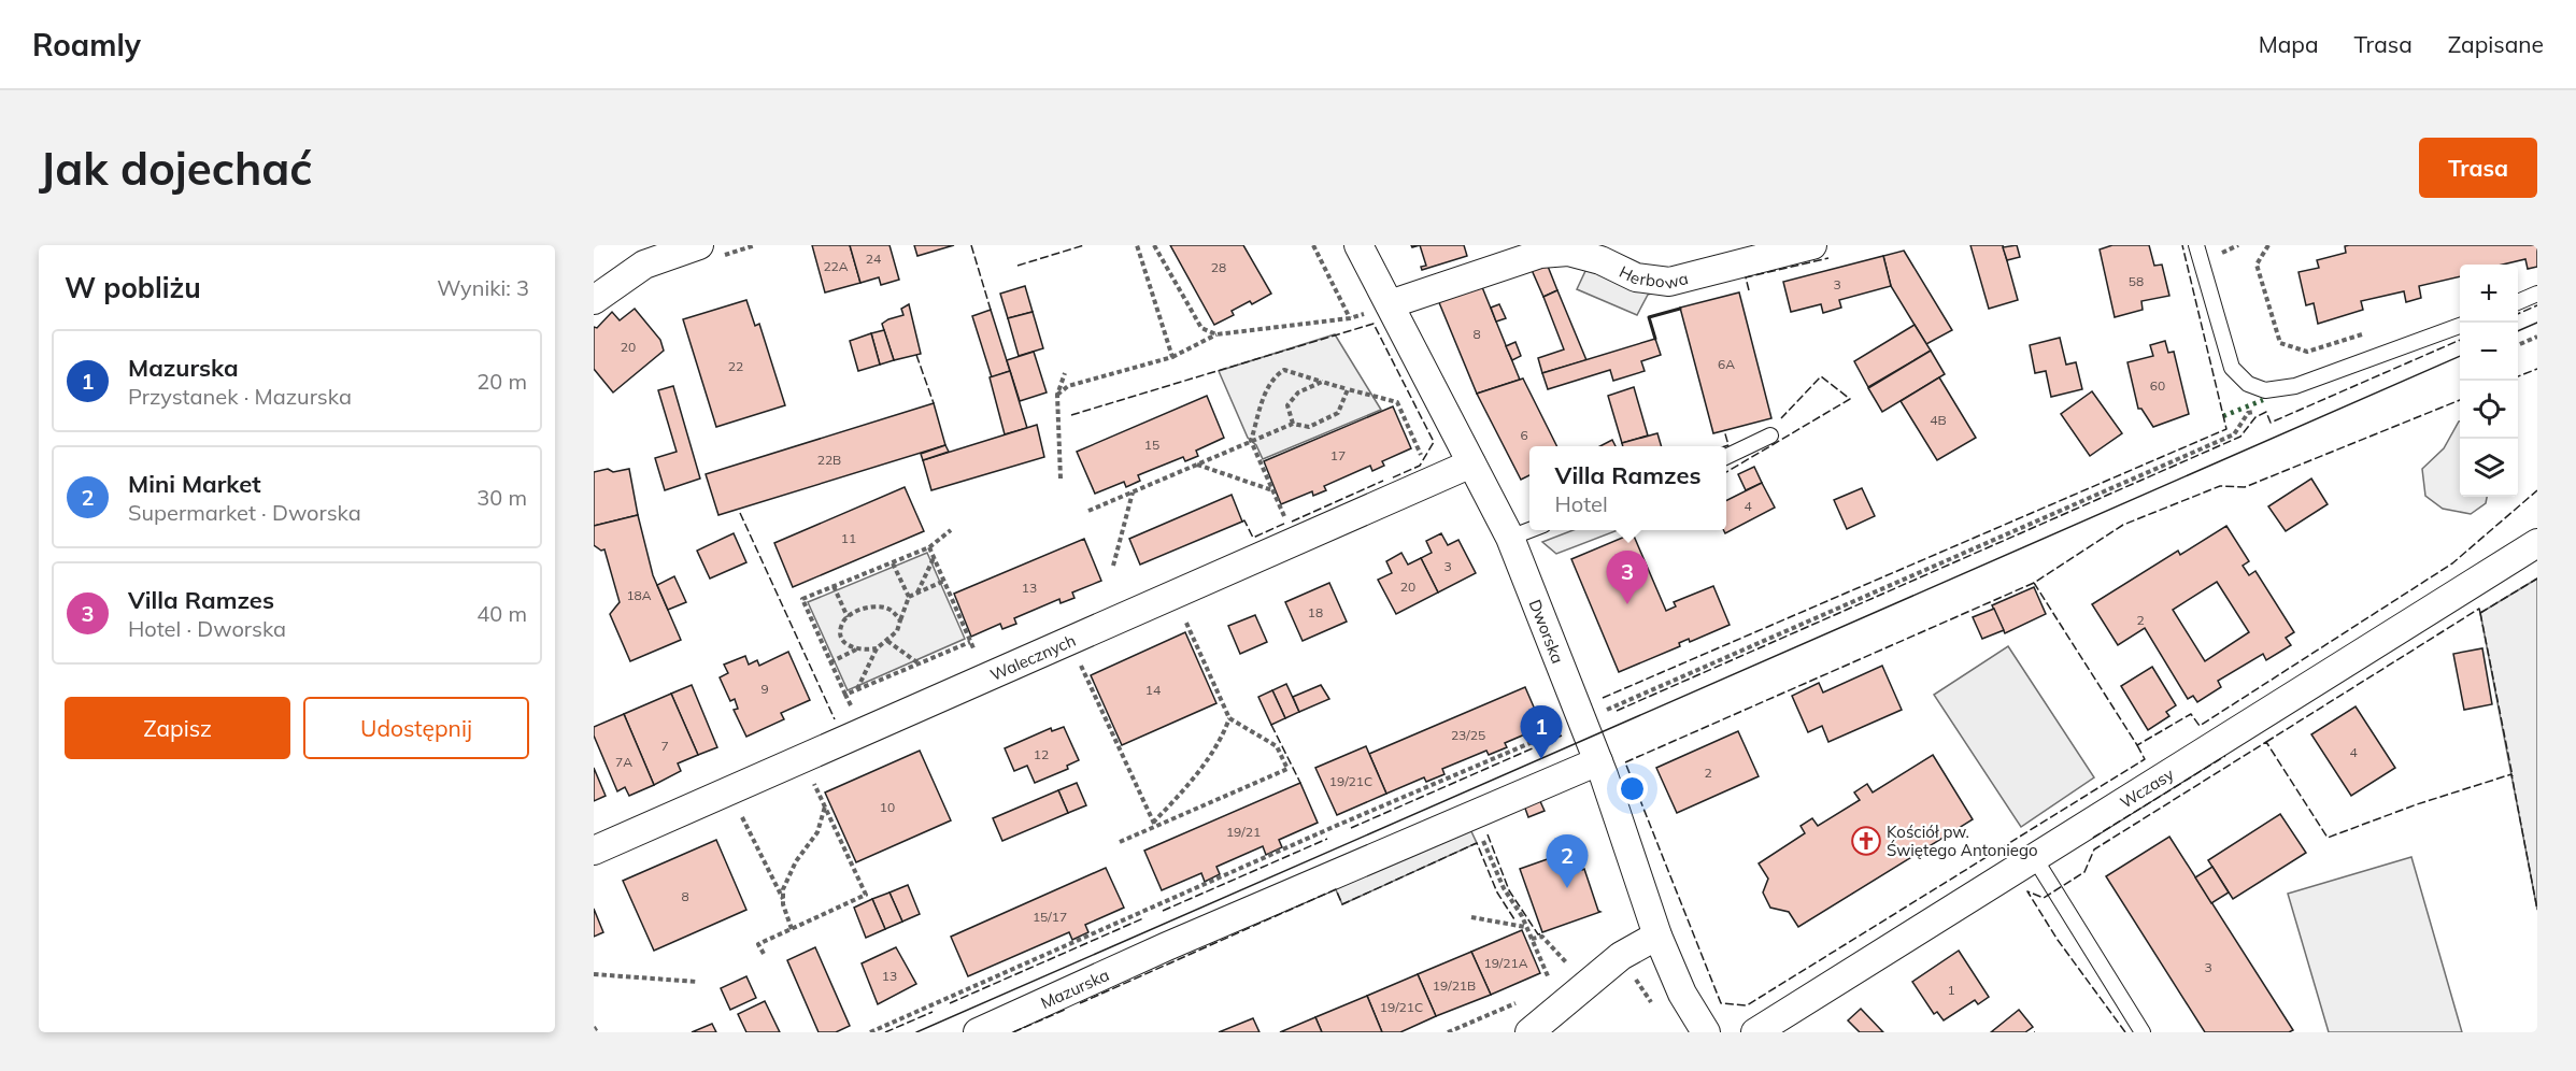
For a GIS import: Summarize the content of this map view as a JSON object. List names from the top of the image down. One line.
{"streets":{"street":["Herbowa","Dworska","Walecznych","Wczasy","Mazurska"]},"crossings":[["Herbowa","Dworska"],["Dworska","Walecznych"],["Dworska","Mazurska"]],"places":{"church":["Kościół pw. Świętego Antoniego"]},"house_numbers":["24","22A","28","58","3","8","20","6A","22","60","4B","6","15","17","22B","4","11","3","20","13","18A","18","2","9","14","23/25","7","4","12","7A","2","19/21C","10","19/21","8","15/17","19/21A","3","13","19/21B","1","19/21C"],"page":{"header":"Roamly","nav":["Mapa","Trasa","Zapisane"],"buttons":["Trasa",["Zapisz","Udostępnij"]],"title":"Jak dojechać","heading":["W pobliżu","Wyniki: 3"],"map_buttons":["+","−"],"list":[{"mark":"1","name":"Mazurska","note":"Przystanek · Mazurska","value":"20 m"},{"mark":"2","name":"Mini Market","note":"Supermarket · Dworska","value":"30 m"},{"mark":"3","name":"Villa Ramzes","note":"Hotel · Dworska","value":"40 m"}],"popup":["Villa Ramzes","Hotel"],"pins":["3","1","2"]}}
